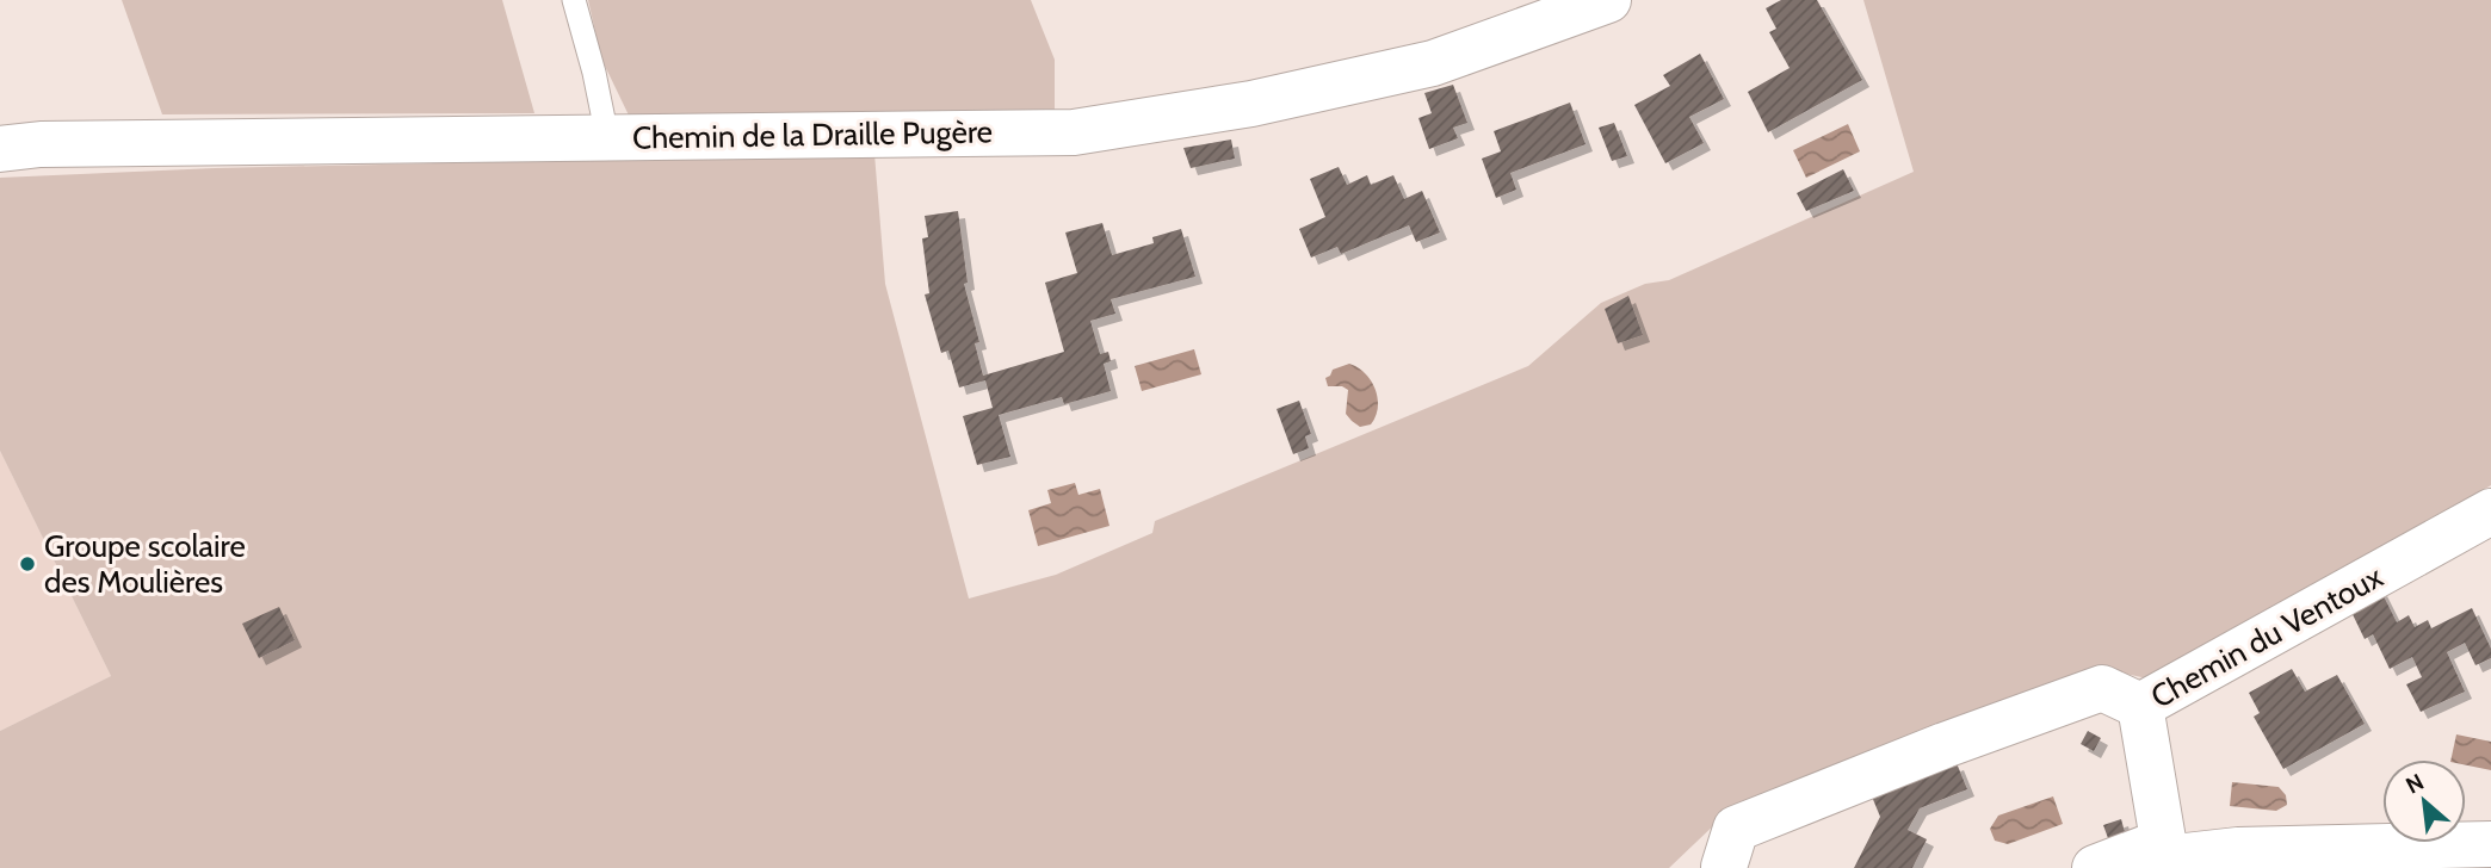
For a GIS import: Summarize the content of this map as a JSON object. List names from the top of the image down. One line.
{"streets":{"street":["Chemin de la Draille Pugère","Chemin du Ventoux"]},"places":["Groupe scolaire des Moulières"],"north":"top left"}
